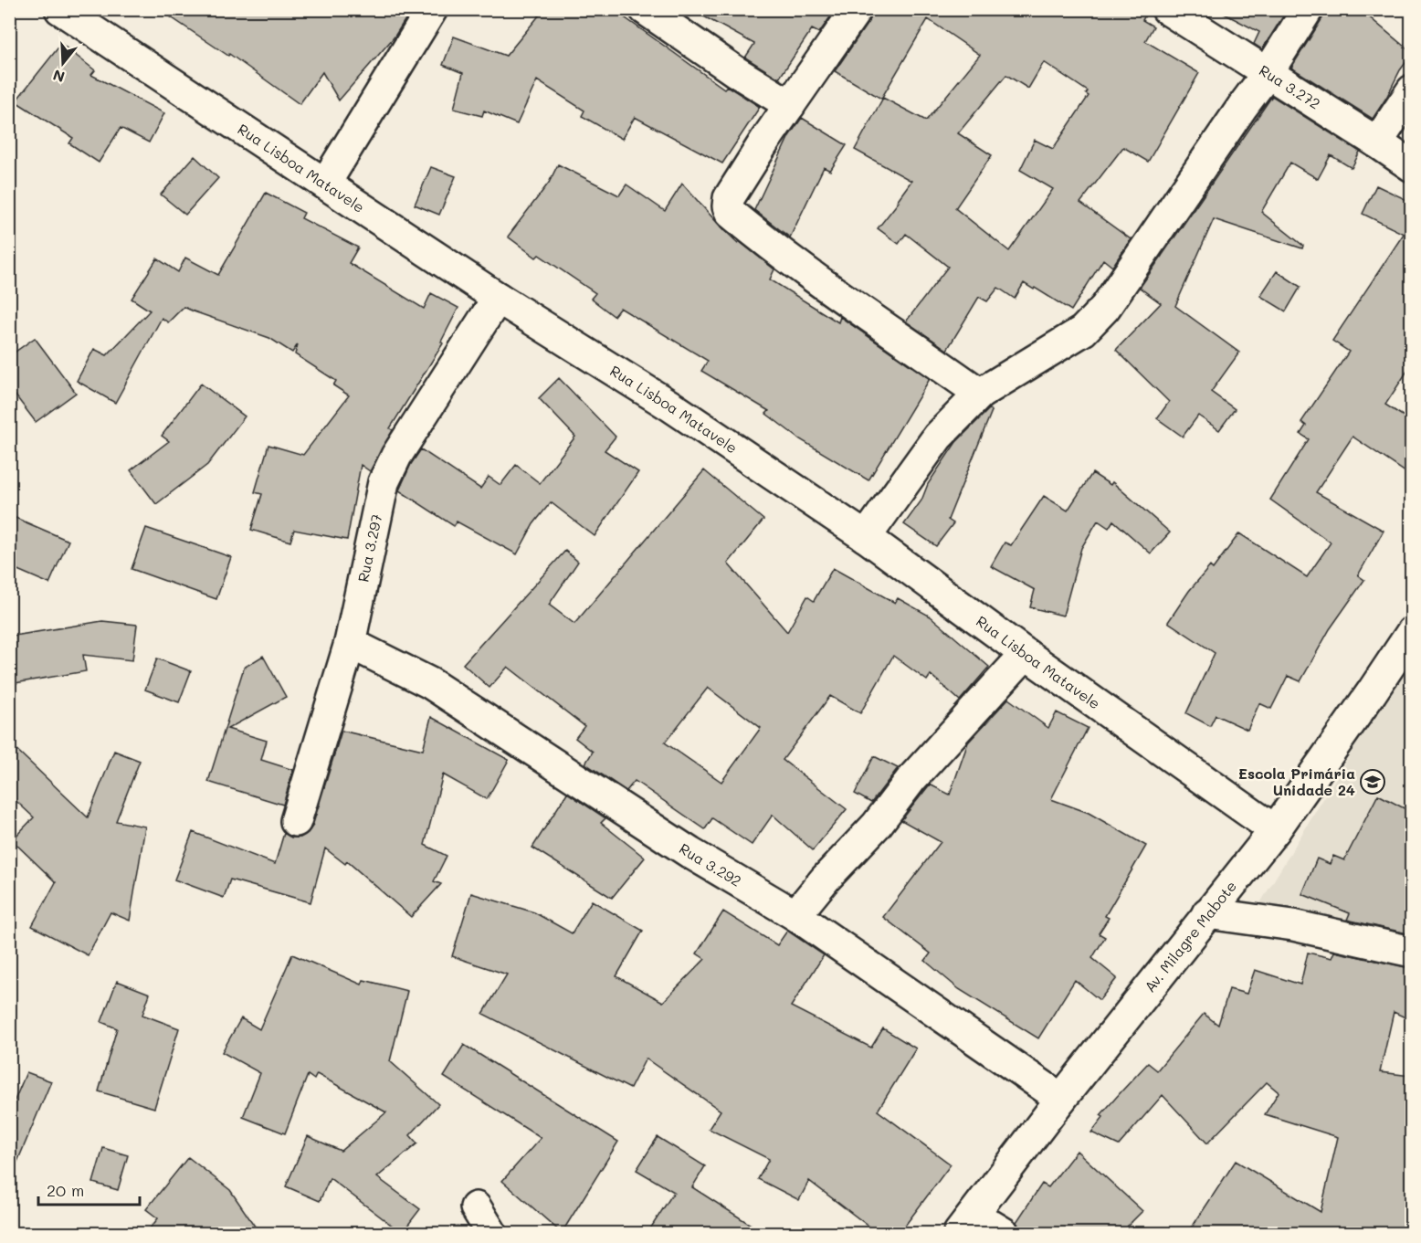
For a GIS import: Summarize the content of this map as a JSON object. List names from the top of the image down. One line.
{"streets":{"street":["Rua 3.272","Rua Lisboa Matavele","Rua 3.297","Rua 3.292","Av. Milagre Mabote"]},"crossings":[["Rua Lisboa Matavele","Rua 3.297"],["Rua Lisboa Matavele","Av. Milagre Mabote"],["Rua 3.297","Rua 3.292"],["Rua 3.292","Av. Milagre Mabote"]],"places":{"school or university":["Escola Primária Unidade 24"]},"scale_bar":"20 m","north":"bottom"}
